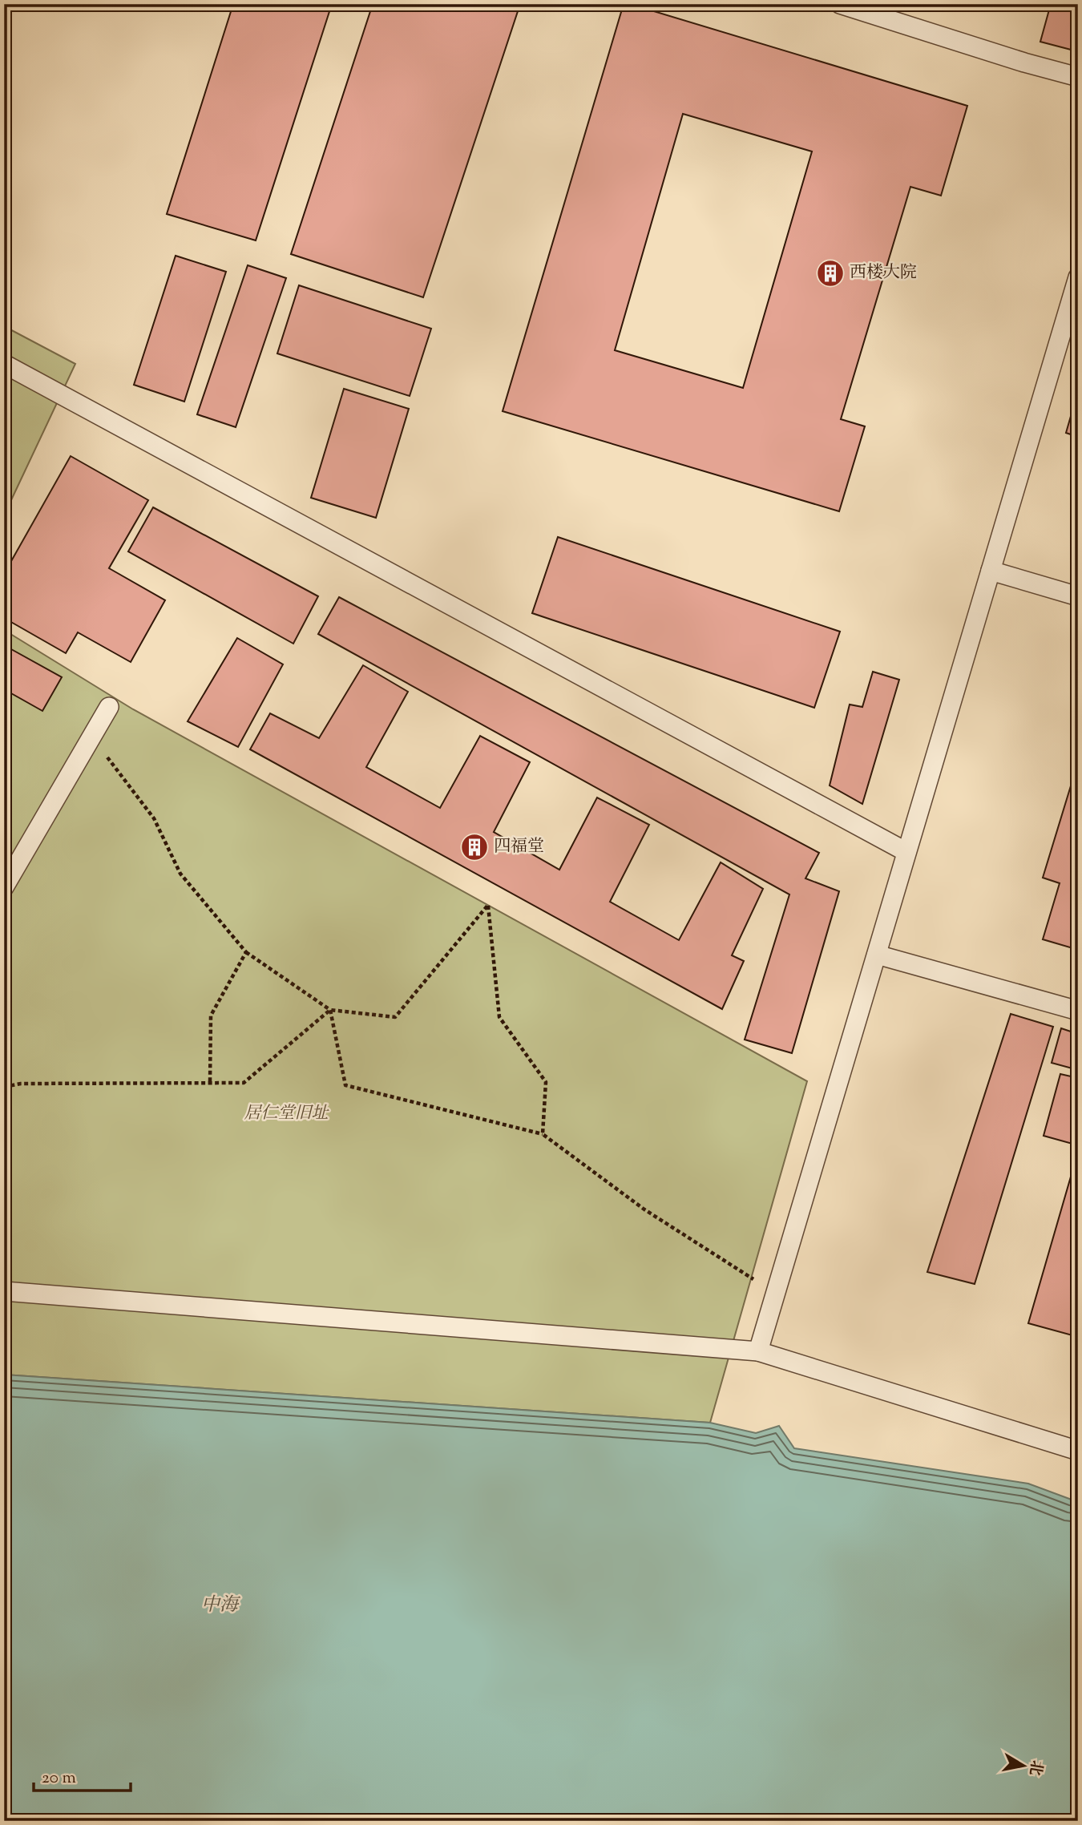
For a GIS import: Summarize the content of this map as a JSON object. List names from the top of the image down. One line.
{"water":["中海"],"parks":["居仁堂旧址"],"places":{"building":["西楼大院","四福堂"]},"scale_bar":"20 m","north":"right"}
